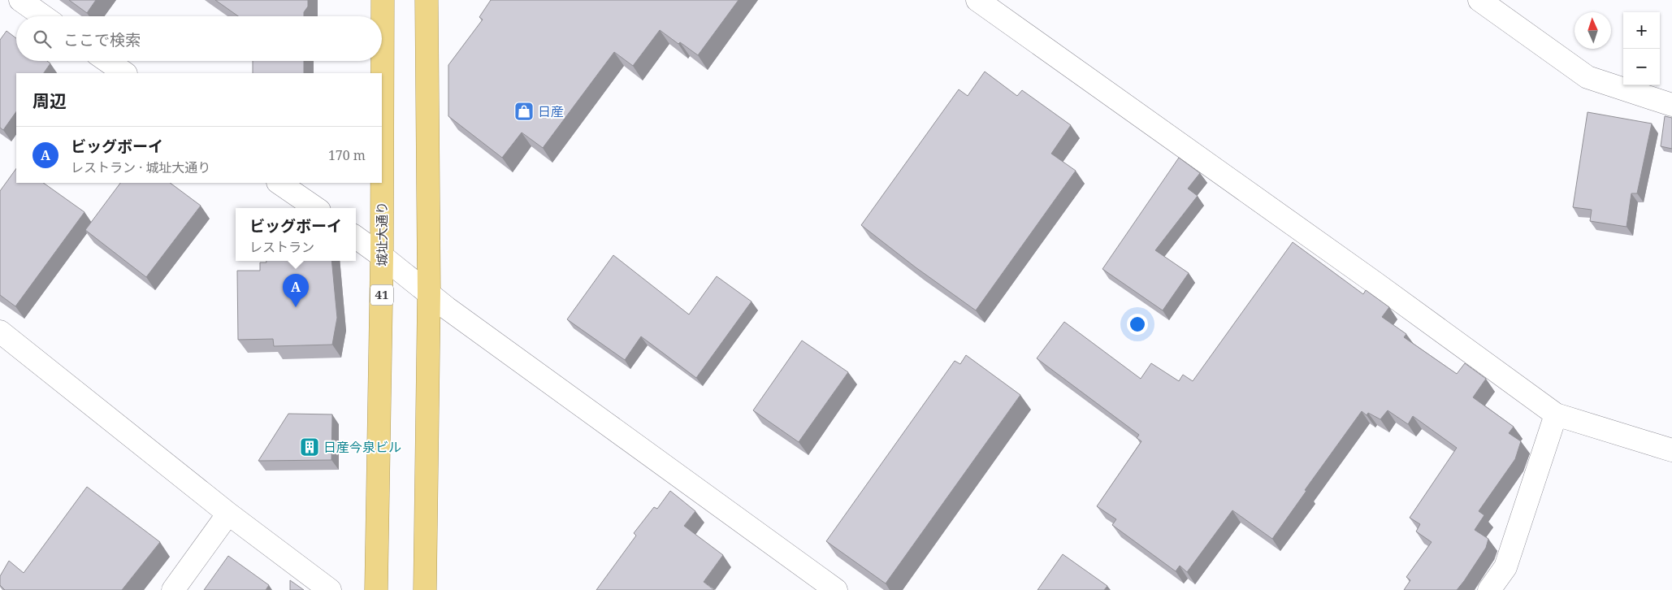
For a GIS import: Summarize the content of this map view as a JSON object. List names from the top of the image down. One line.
{"streets":{"highway":["城址大通り","41"]},"places":{"shop":["日産"],"building":["日産今泉ビル"]},"north":"top","page":{"map_buttons":["+","−"],"search":"ここで検索","heading":"周辺","list":[{"mark":"A","name":"ビッグボーイ","note":"レストラン · 城址大通り","value":"170 m"}],"popup":["ビッグボーイ","レストラン"],"pins":"A"}}
